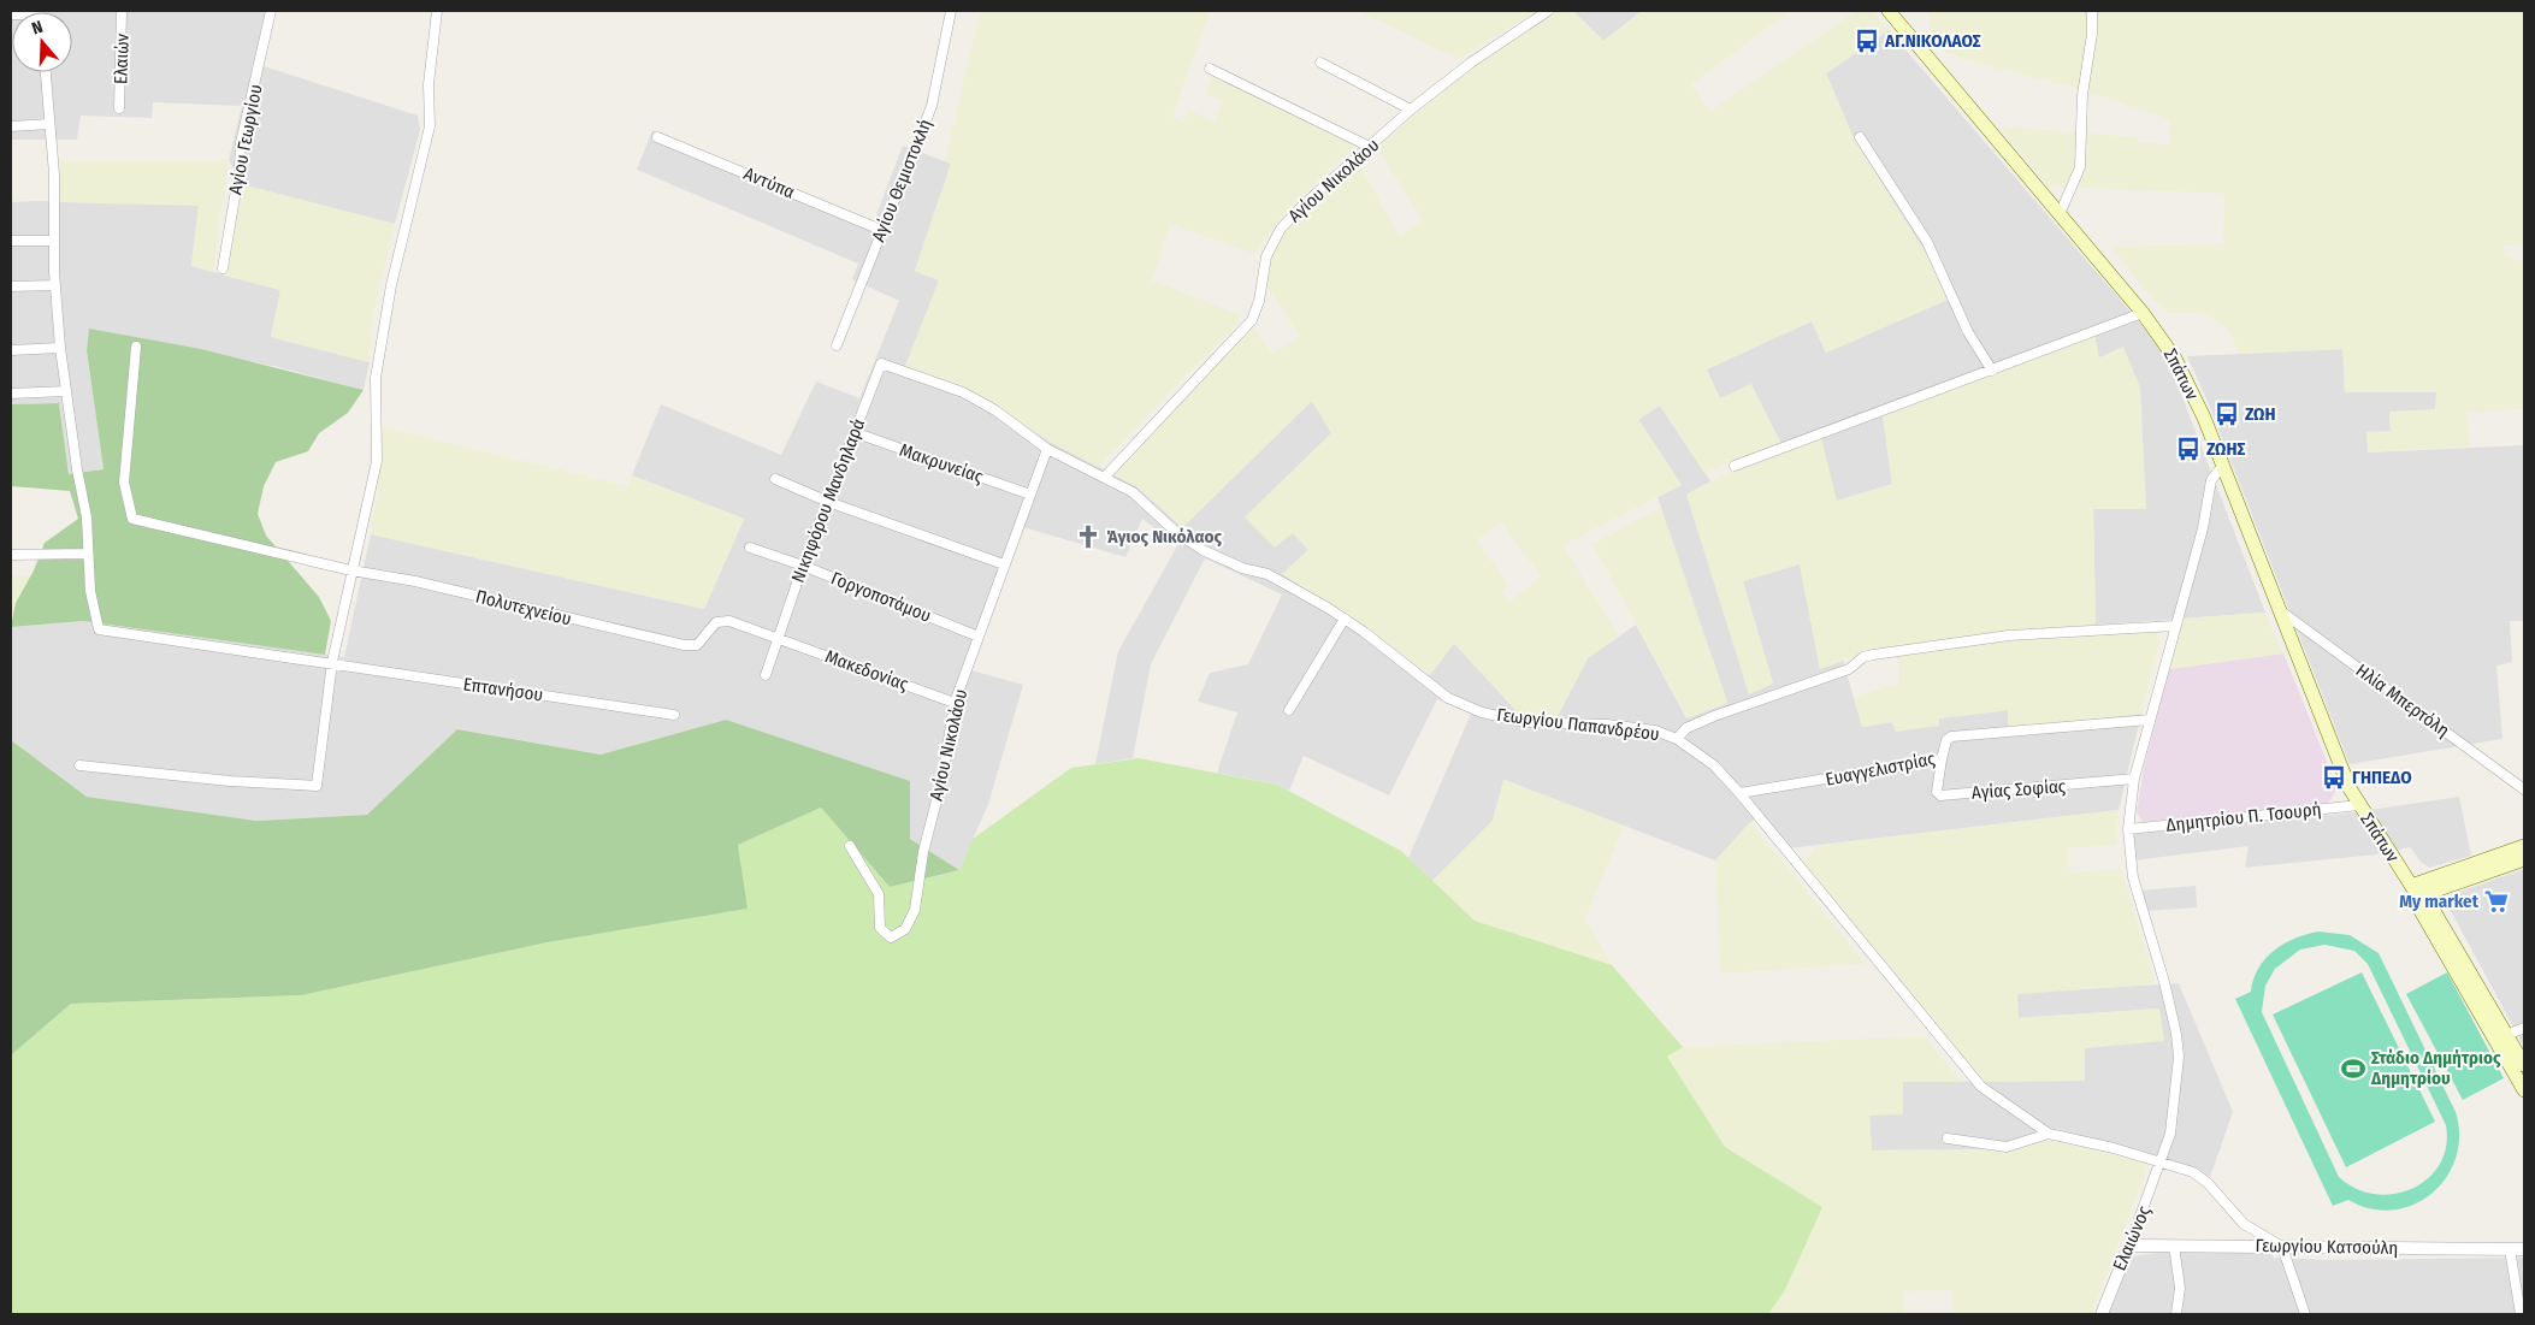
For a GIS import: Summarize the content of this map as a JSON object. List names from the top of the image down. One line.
{"streets":{"main road":["Σπάτων"],"street":["Ελαιών","Αγίου Γεωργίου","Αγίου Θεμιστοκλή","Αγίου Νικολάου","Αντύπα","Μακρυνείας","Νικηφόρου Μανδηλαρά","Γοργοποτάμου","Πολυτεχνείου","Μακεδονίας","Επτανήσου","Ηλία Μπερτόλη","Γεωργίου Παπανδρέου","Ευαγγελιστρίας","Αγίας Σοφίας","Δημητρίου Π. Τσουρή","Ελαιώνος","Γεωργίου Κατσούλη"]},"crossings":[["Αγίου Θεμιστοκλή","Αντύπα"],["Αγίου Νικολάου","Μακρυνείας"],["Αγίου Νικολάου","Γοργοποτάμου"],["Αγίου Νικολάου","Μακεδονίας"],["Αγίου Νικολάου","Γεωργίου Παπανδρέου"],["Σπάτων","Ηλία Μπερτόλη"],["Σπάτων","Δημητρίου Π. Τσουρή"],["Σπάτων","Ελαιώνος"],["Μακρυνείας","Νικηφόρου Μανδηλαρά"],["Νικηφόρου Μανδηλαρά","Γοργοποτάμου"],["Νικηφόρου Μανδηλαρά","Μακεδονίας"],["Νικηφόρου Μανδηλαρά","Γεωργίου Παπανδρέου"],["Πολυτεχνείου","Μακεδονίας"],["Γεωργίου Παπανδρέου","Ευαγγελιστρίας"],["Γεωργίου Παπανδρέου","Ελαιώνος"],["Γεωργίου Παπανδρέου","Γεωργίου Κατσούλη"],["Ευαγγελιστρίας","Αγίας Σοφίας"],["Ευαγγελιστρίας","Ελαιώνος"],["Αγίας Σοφίας","Ελαιώνος"],["Δημητρίου Π. Τσουρή","Ελαιώνος"],["Ελαιώνος","Γεωργίου Κατσούλη"]],"places":{"bus stop":["ΑΓ.ΝΙΚΟΛΑΟΣ","ΖΩΗ","ΖΩΗΣ","ΓΗΠΕΔΟ"],"church":["Άγιος Νικόλαος"],"supermarket":["My market"],"sports":["Στάδιο Δημήτριος Δημητρίου"]},"north":"top"}
